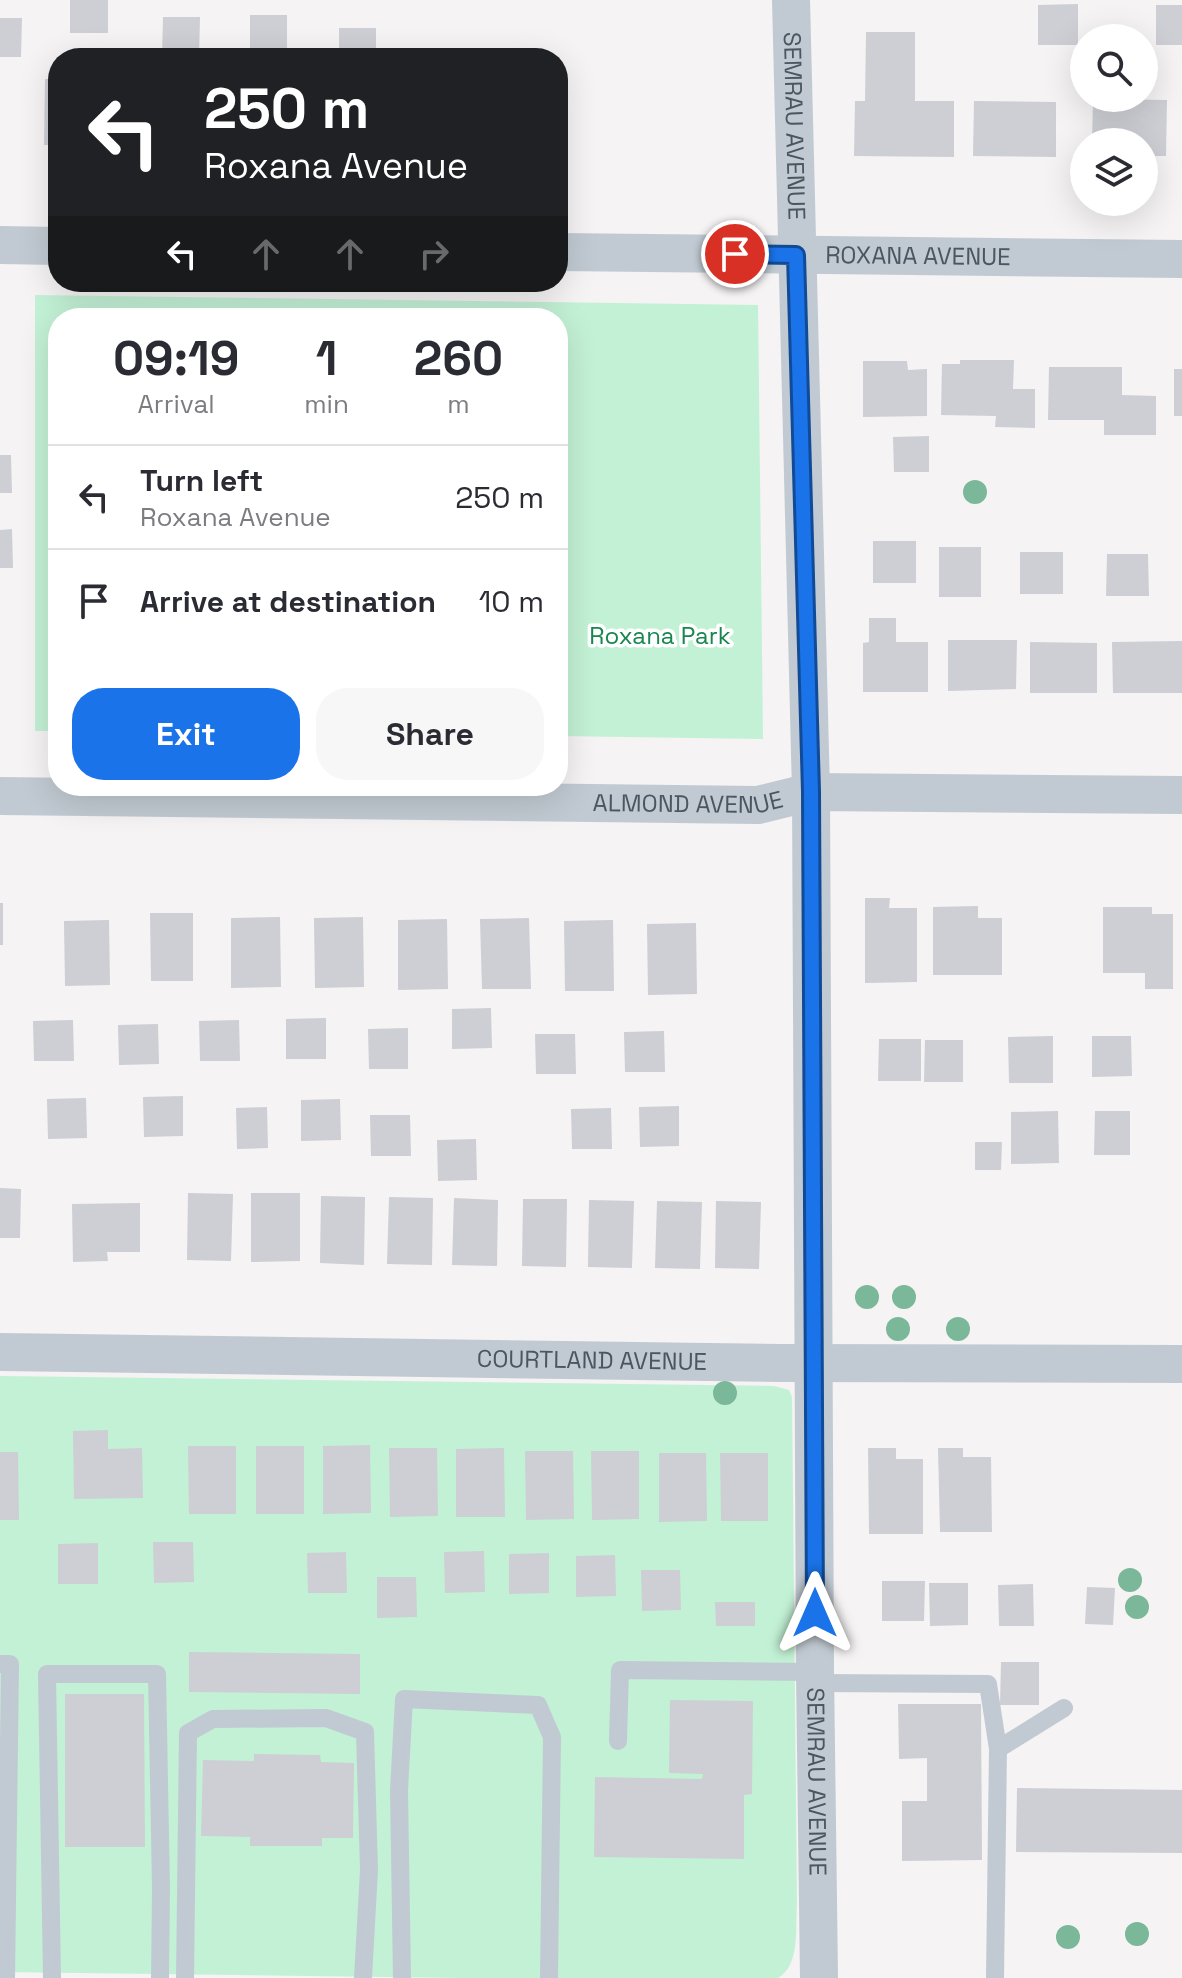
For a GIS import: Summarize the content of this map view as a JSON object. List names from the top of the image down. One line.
{"streets":{"street":["SEMRAU AVENUE","ROXANA AVENUE","ALMOND AVENUE","COURTLAND AVENUE"]},"crossings":[["SEMRAU AVENUE","ROXANA AVENUE"],["SEMRAU AVENUE","ALMOND AVENUE"],["SEMRAU AVENUE","COURTLAND AVENUE"]],"parks":["Roxana Park"],"page":{"turn":["250 m","Roxana Avenue"],"eta":["09:19","Arrival","1","min","260","m"],"list":[{"name":"Turn left","note":"Roxana Avenue","value":"250 m"},{"name":"Arrive at destination","value":"10 m"}],"buttons":["Exit","Share"]}}
